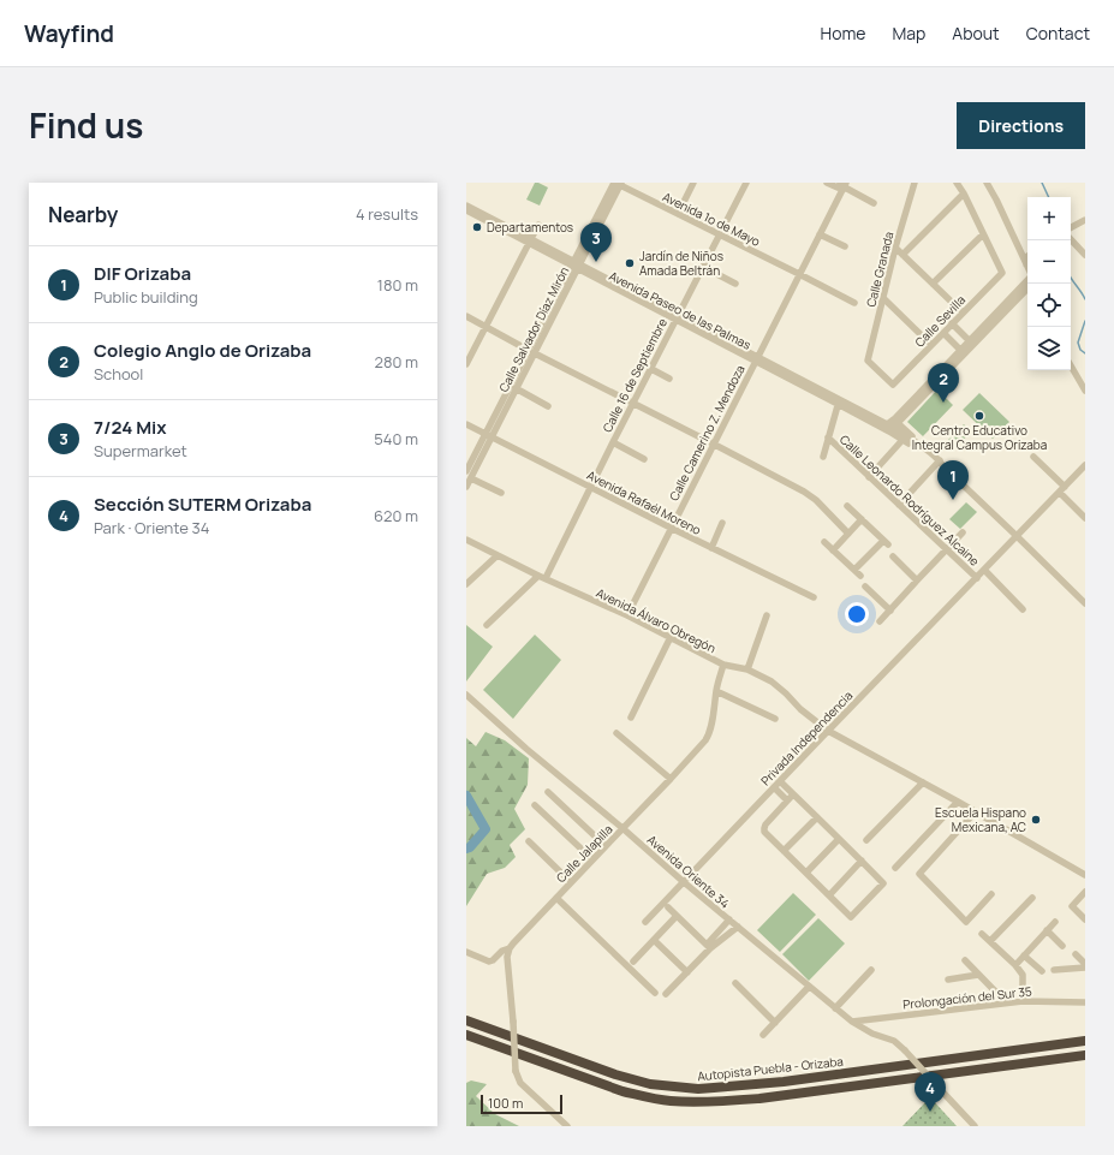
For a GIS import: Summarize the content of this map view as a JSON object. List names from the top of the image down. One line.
{"streets":{"highway":["Autopista Puebla - Orizaba"],"street":["Avenida 1o de Mayo","Calle Granada","Avenida Paseo de las Palmas","Calle Sevilla","Calle Salvador Díaz Mirón","Calle 16 de Septiembre","Calle Camerino Z. Mendoza","Calle Leonardo Rodríguez Alcaine","Avenida Rafaél Moreno","Avenida Álvaro Obregón","Privada Independencia","Calle Jalapilla","Avenida Oriente 34","Prolongación del Sur 35"]},"crossings":[["Avenida 1o de Mayo","Calle Salvador Díaz Mirón"],["Avenida 1o de Mayo","Calle 16 de Septiembre"],["Avenida 1o de Mayo","Calle Camerino Z. Mendoza"],["Calle Granada","Calle Sevilla"],["Avenida Paseo de las Palmas","Calle Salvador Díaz Mirón"],["Avenida Paseo de las Palmas","Calle 16 de Septiembre"],["Avenida Paseo de las Palmas","Calle Camerino Z. Mendoza"],["Avenida Paseo de las Palmas","Privada Independencia"],["Calle Salvador Díaz Mirón","Avenida Rafaél Moreno"],["Calle 16 de Septiembre","Avenida Rafaél Moreno"],["Calle 16 de Septiembre","Avenida Álvaro Obregón"],["Calle Camerino Z. Mendoza","Avenida Rafaél Moreno"],["Calle Camerino Z. Mendoza","Avenida Álvaro Obregón"],["Calle Leonardo Rodríguez Alcaine","Privada Independencia"],["Avenida Álvaro Obregón","Privada Independencia"],["Avenida Álvaro Obregón","Calle Jalapilla"],["Privada Independencia","Avenida Oriente 34"],["Calle Jalapilla","Avenida Oriente 34"],["Avenida Oriente 34","Prolongación del Sur 35"]],"places":["Departamentos","Jardín de Niños Amada Beltrán","Centro Educativo Integral Campus Orizaba","Escuela Hispano Mexicana, AC"],"scale_bar":"100 m","page":{"header":"Wayfind","nav":["Home","Map","About","Contact"],"title":"Find us","buttons":"Directions","heading":["Nearby","4 results"],"map_buttons":["+","−"],"pins":["3","2","1","4"],"list":[{"mark":"1","name":"DIF Orizaba","note":"Public building","value":"180 m"},{"mark":"2","name":"Colegio Anglo de Orizaba","note":"School","value":"280 m"},{"mark":"3","name":"7/24 Mix","note":"Supermarket","value":"540 m"},{"mark":"4","name":"Sección SUTERM Orizaba","note":"Park · Oriente 34","value":"620 m"}],"scale":"100 m"}}
